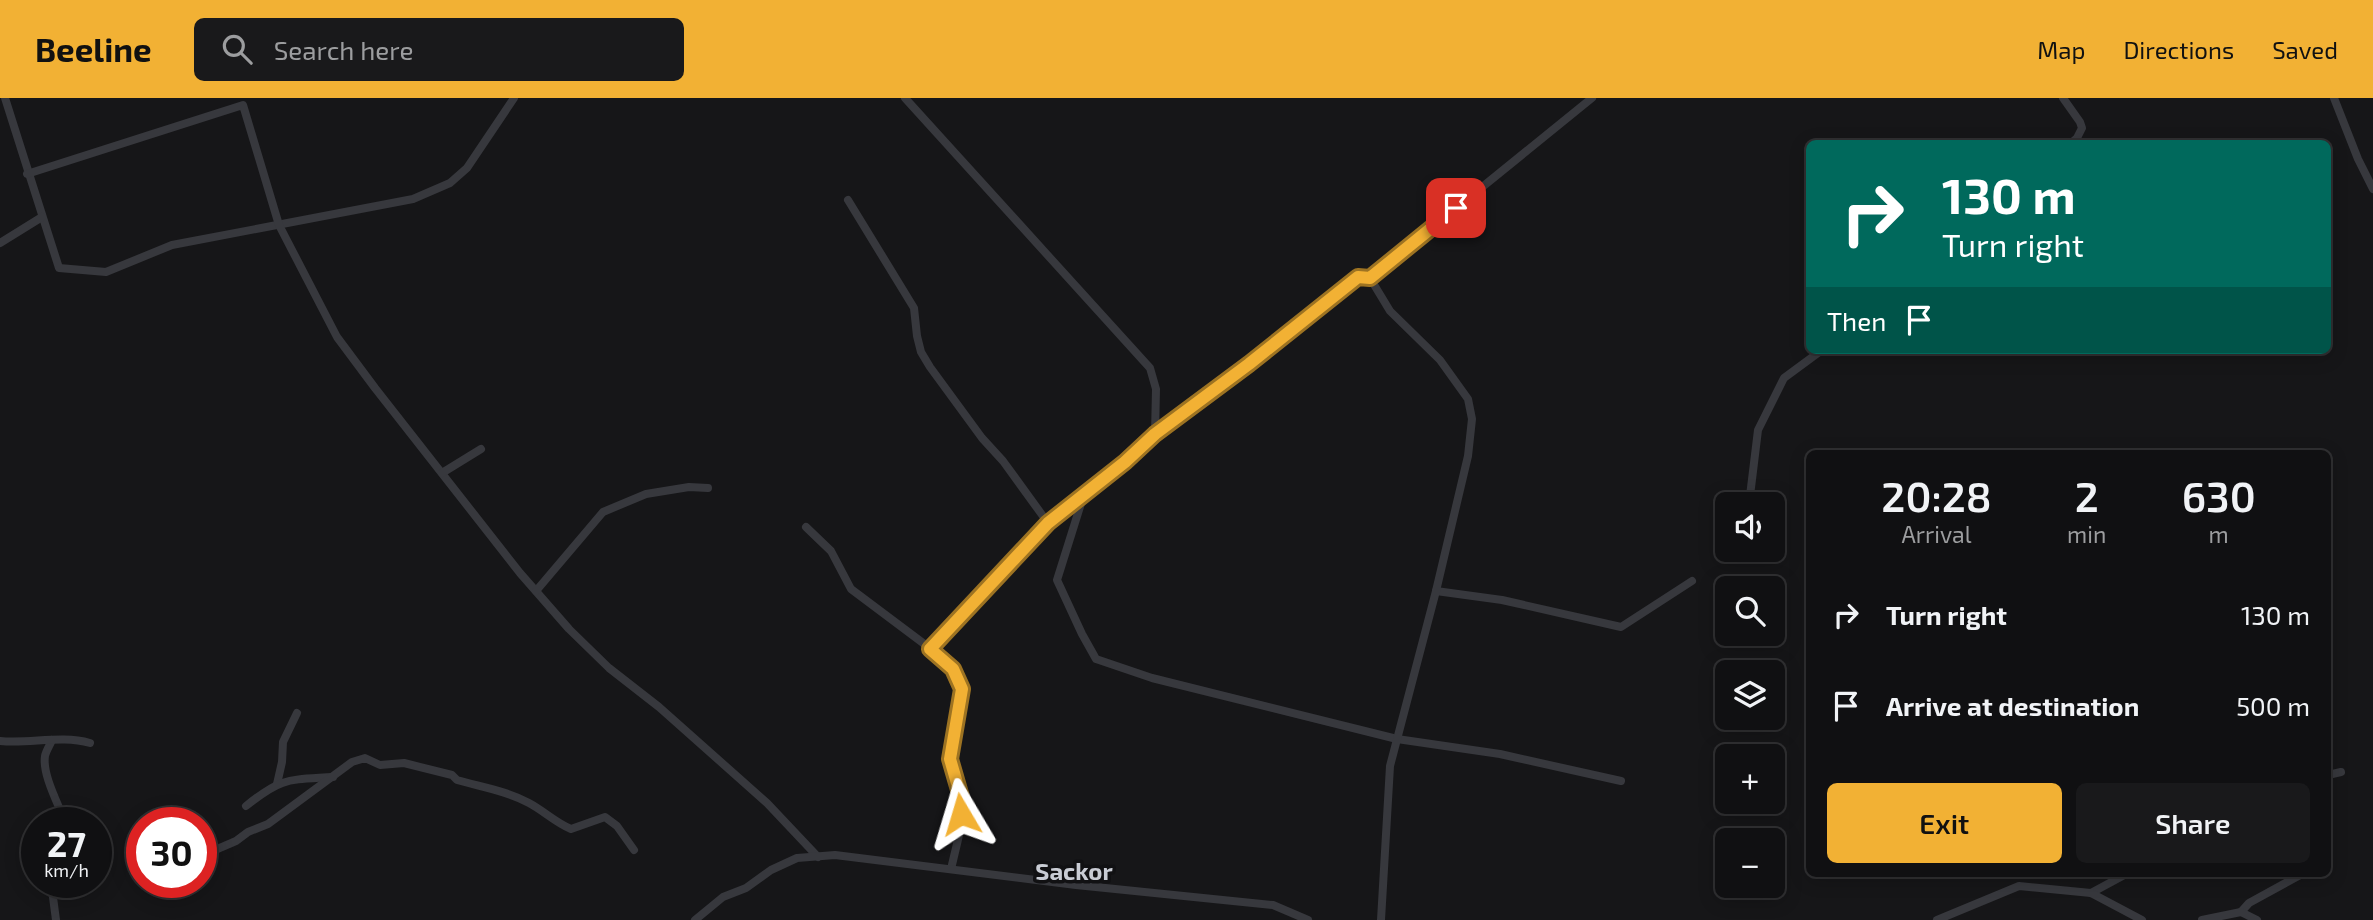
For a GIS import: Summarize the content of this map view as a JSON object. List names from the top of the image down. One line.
{"districts":["Sackor"],"page":{"header":"Beeline","search":"Search here","nav":["Map","Directions","Saved"],"turn":["130 m","Turn right"],"then":"Then","eta":["20:28","Arrival","2","min","630","m"],"map_buttons":["+","−"],"list":[{"name":"Turn right","value":"130 m"},{"name":"Arrive at destination","value":"500 m"}],"buttons":["Exit","Share"],"speed":"27 km/h","limit":"30"}}
